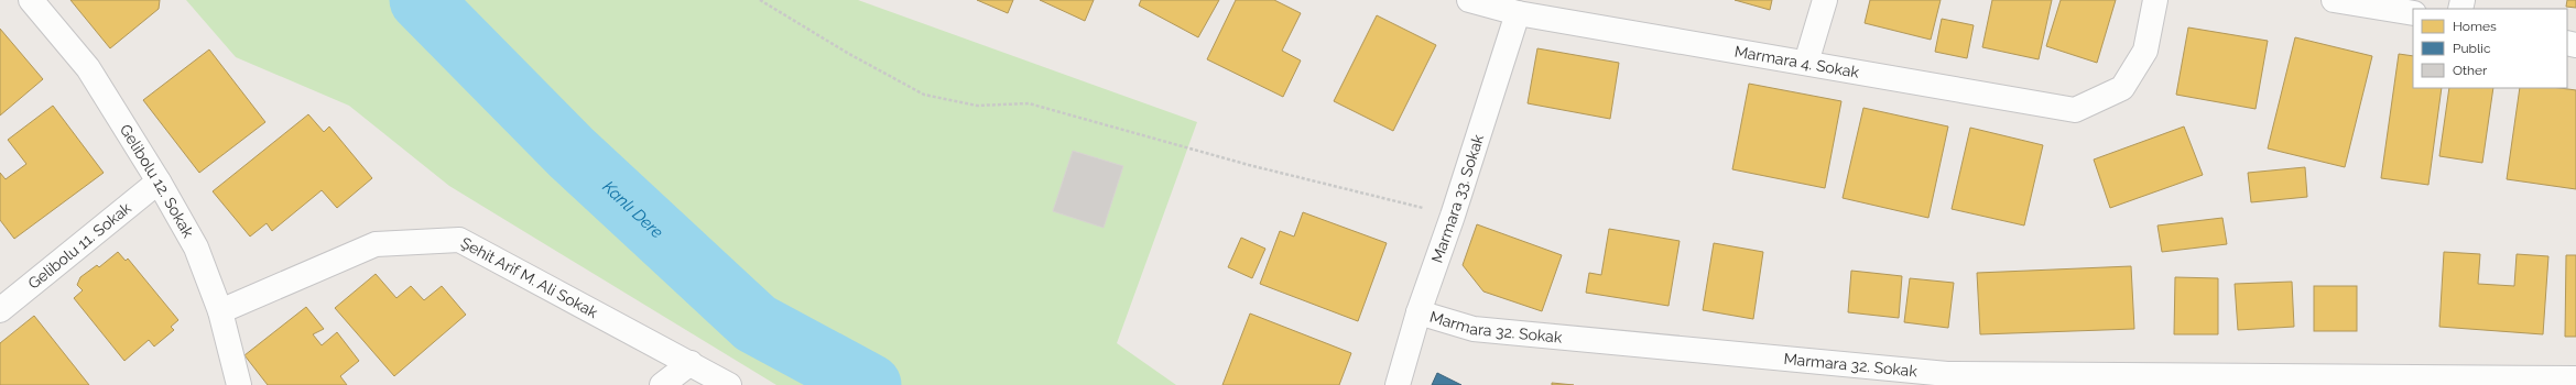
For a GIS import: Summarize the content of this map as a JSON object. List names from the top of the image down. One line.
{"streets":{"street":["Marmara 4. Sokak","Gelibolu 12. Sokak","Marmara 33. Sokak","Gelibolu 11. Sokak","Şehit Arif M. Ali Sokak","Marmara 32. Sokak"]},"crossings":[["Marmara 4. Sokak","Marmara 33. Sokak"],["Gelibolu 12. Sokak","Gelibolu 11. Sokak"],["Gelibolu 12. Sokak","Şehit Arif M. Ali Sokak"],["Marmara 33. Sokak","Marmara 32. Sokak"]],"water":["Kanlı Dere"],"legend":["Homes","Public","Other"]}
